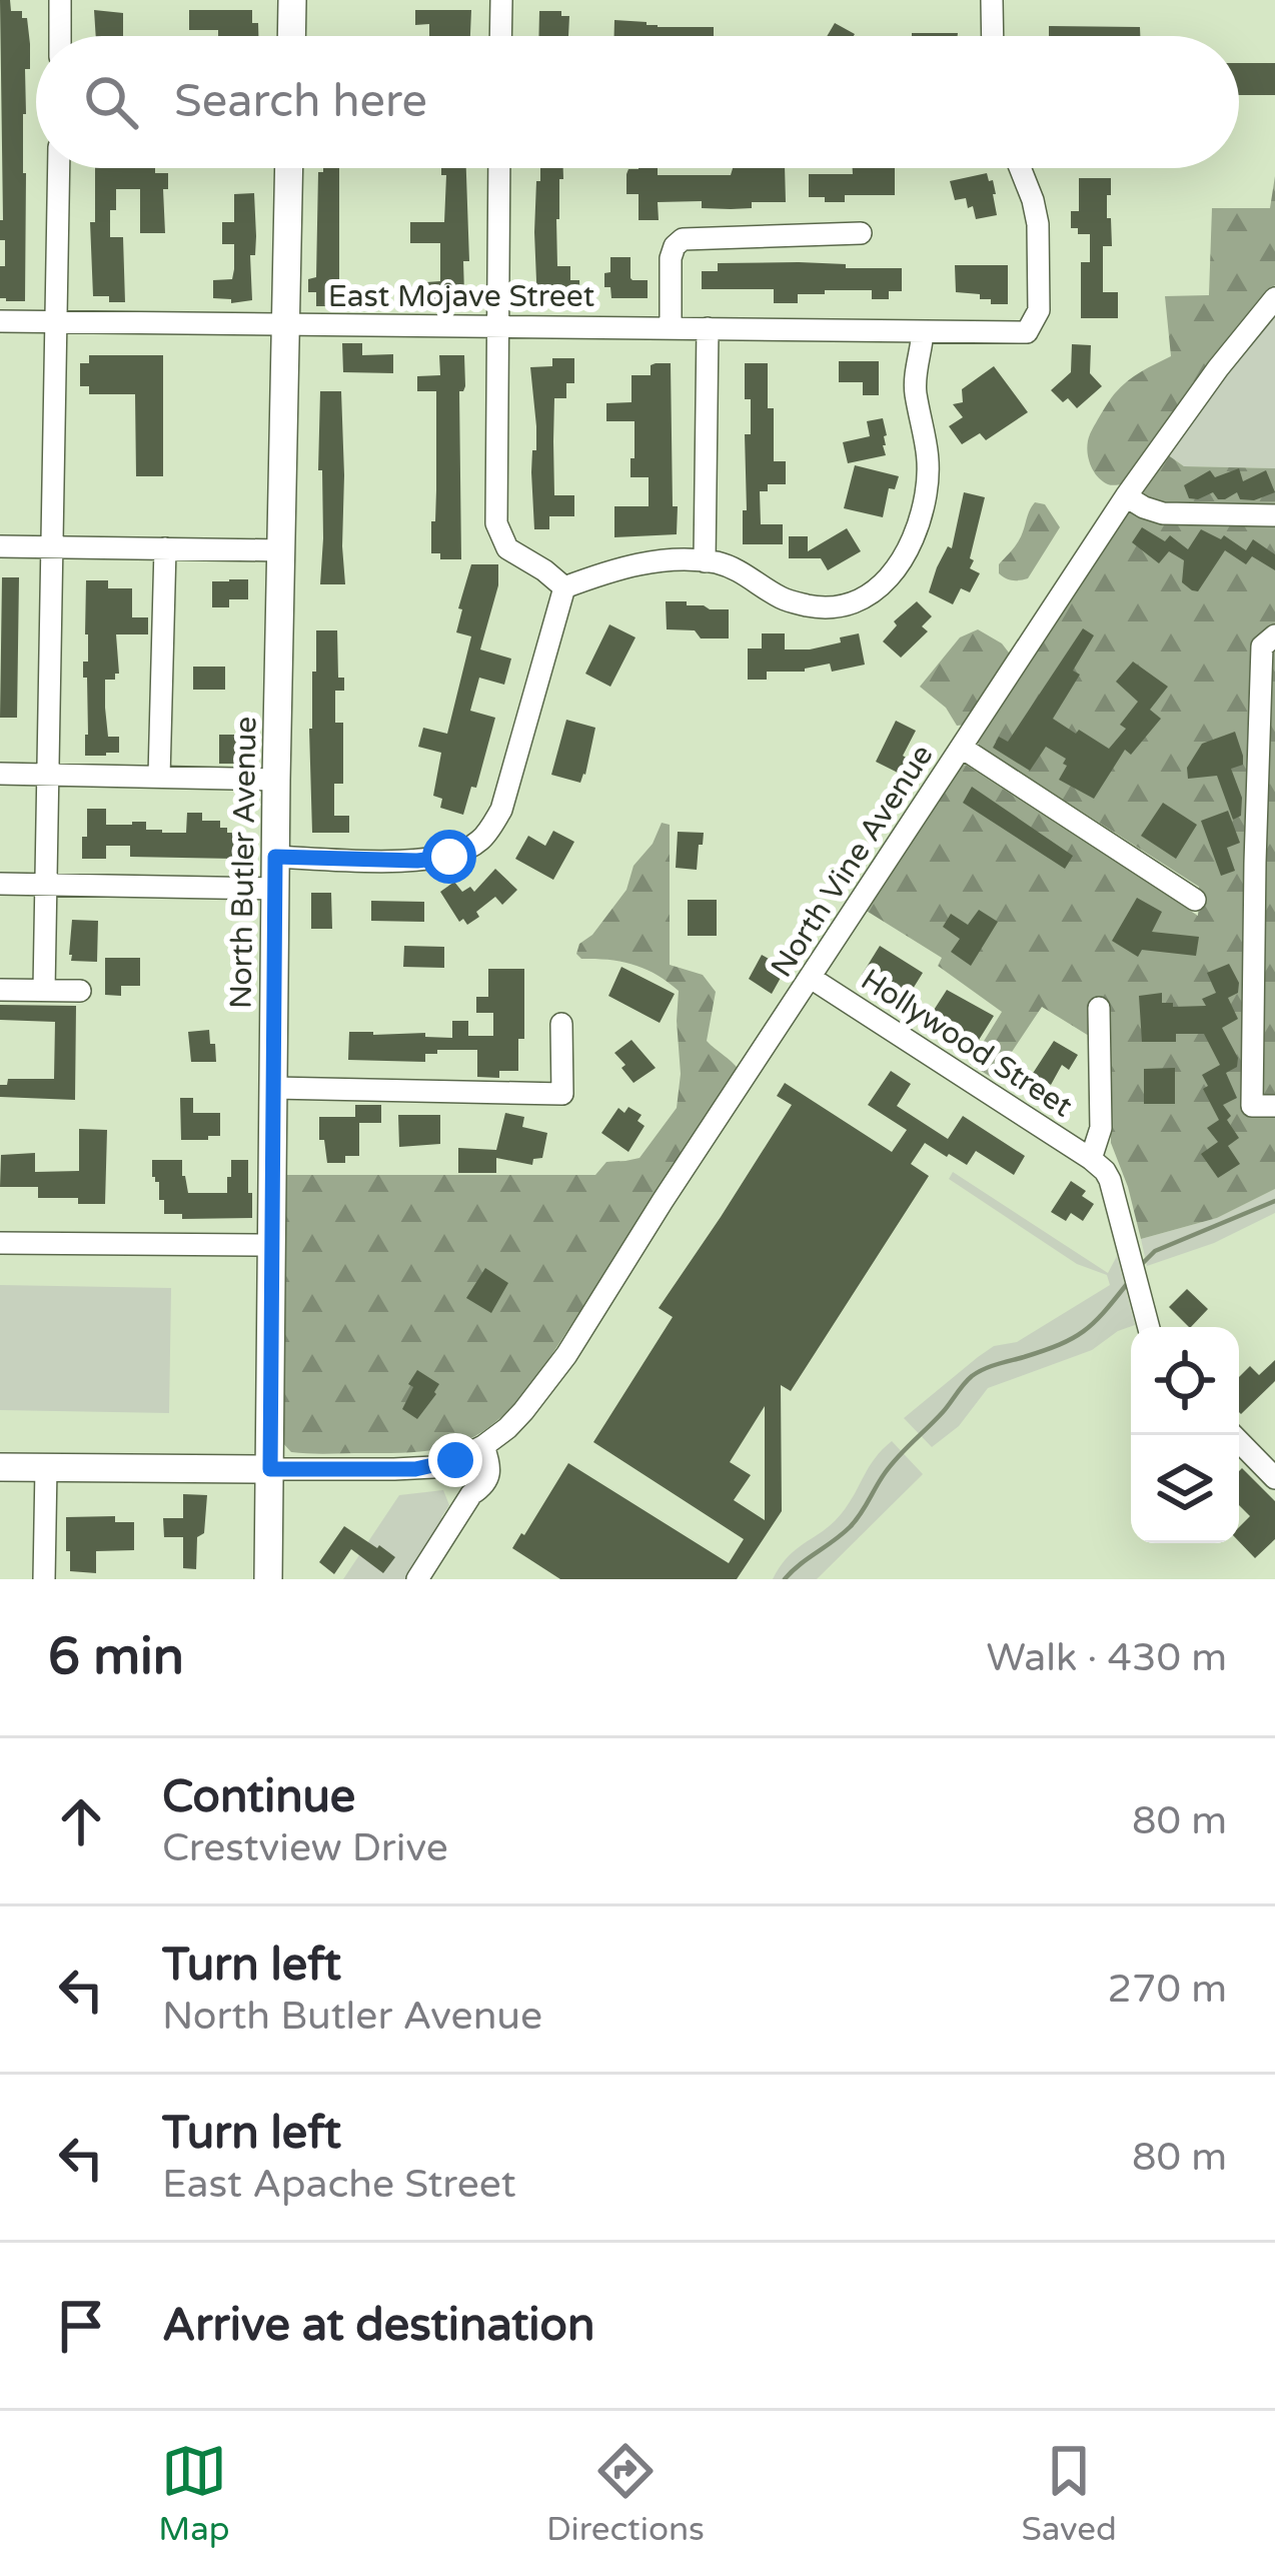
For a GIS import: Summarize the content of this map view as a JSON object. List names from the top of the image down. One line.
{"streets":{"main road":["North Butler Avenue"],"street":["East Mojave Street","North Vine Avenue","Hollywood Street"]},"crossings":[["East Mojave Street","North Butler Avenue"],["North Vine Avenue","Hollywood Street"]],"page":{"search":"Search here","heading":["6 min","Walk · 430 m"],"list":[["Continue","Crestview Drive","80 m"],["Turn left","North Butler Avenue","270 m"],["Turn left","East Apache Street","80 m"],"Arrive at destination"],"nav":["Map","Directions","Saved"]}}
